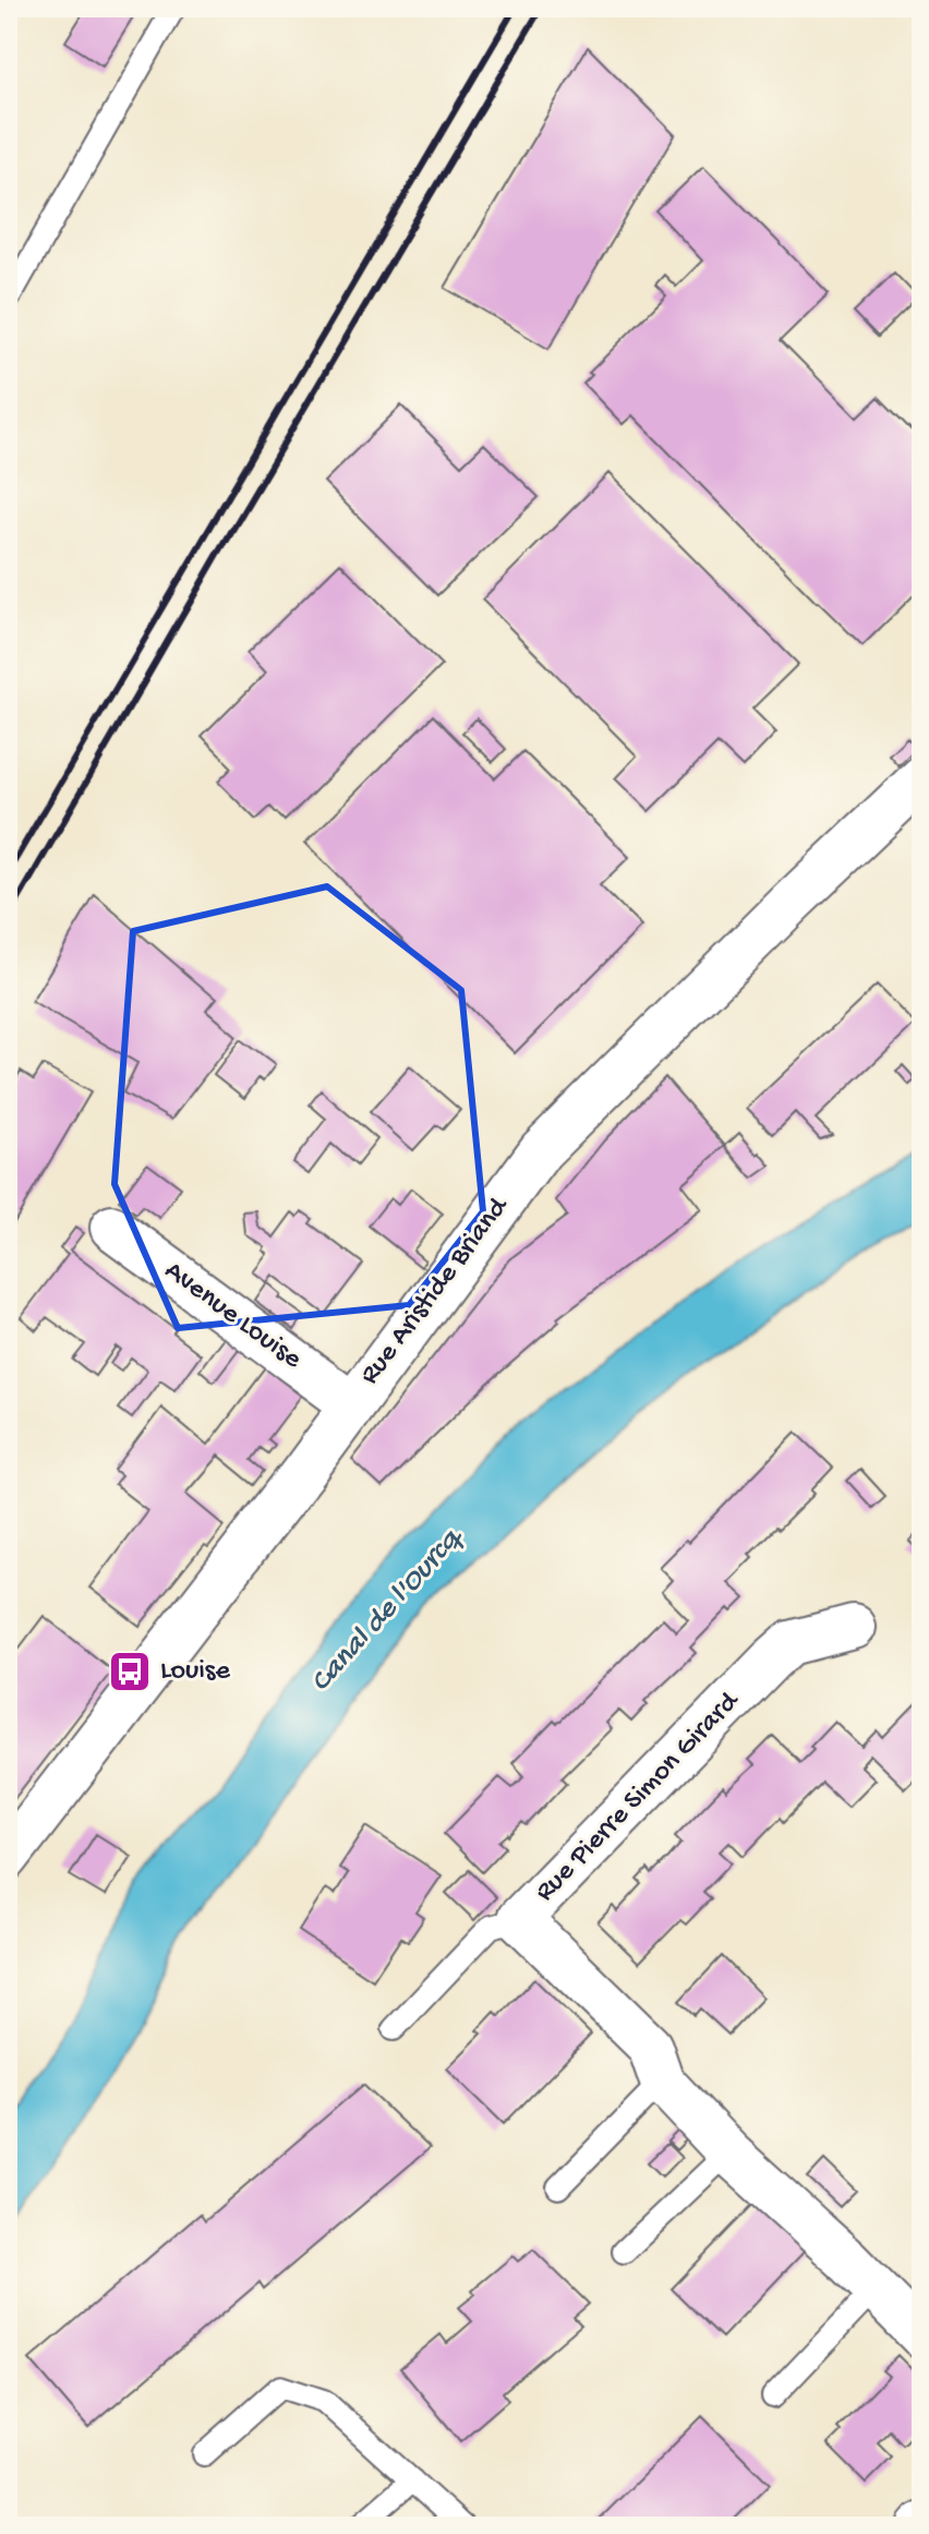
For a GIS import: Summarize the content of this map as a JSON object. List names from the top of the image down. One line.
{"streets":{"street":["Rue Aristide Briand","Avenue Louise","Rue Pierre Simon Girard"]},"crossings":[["Rue Aristide Briand","Avenue Louise"]],"water":["Canal de l'Ourcq"],"places":{"bus stop":["Louise"]}}
